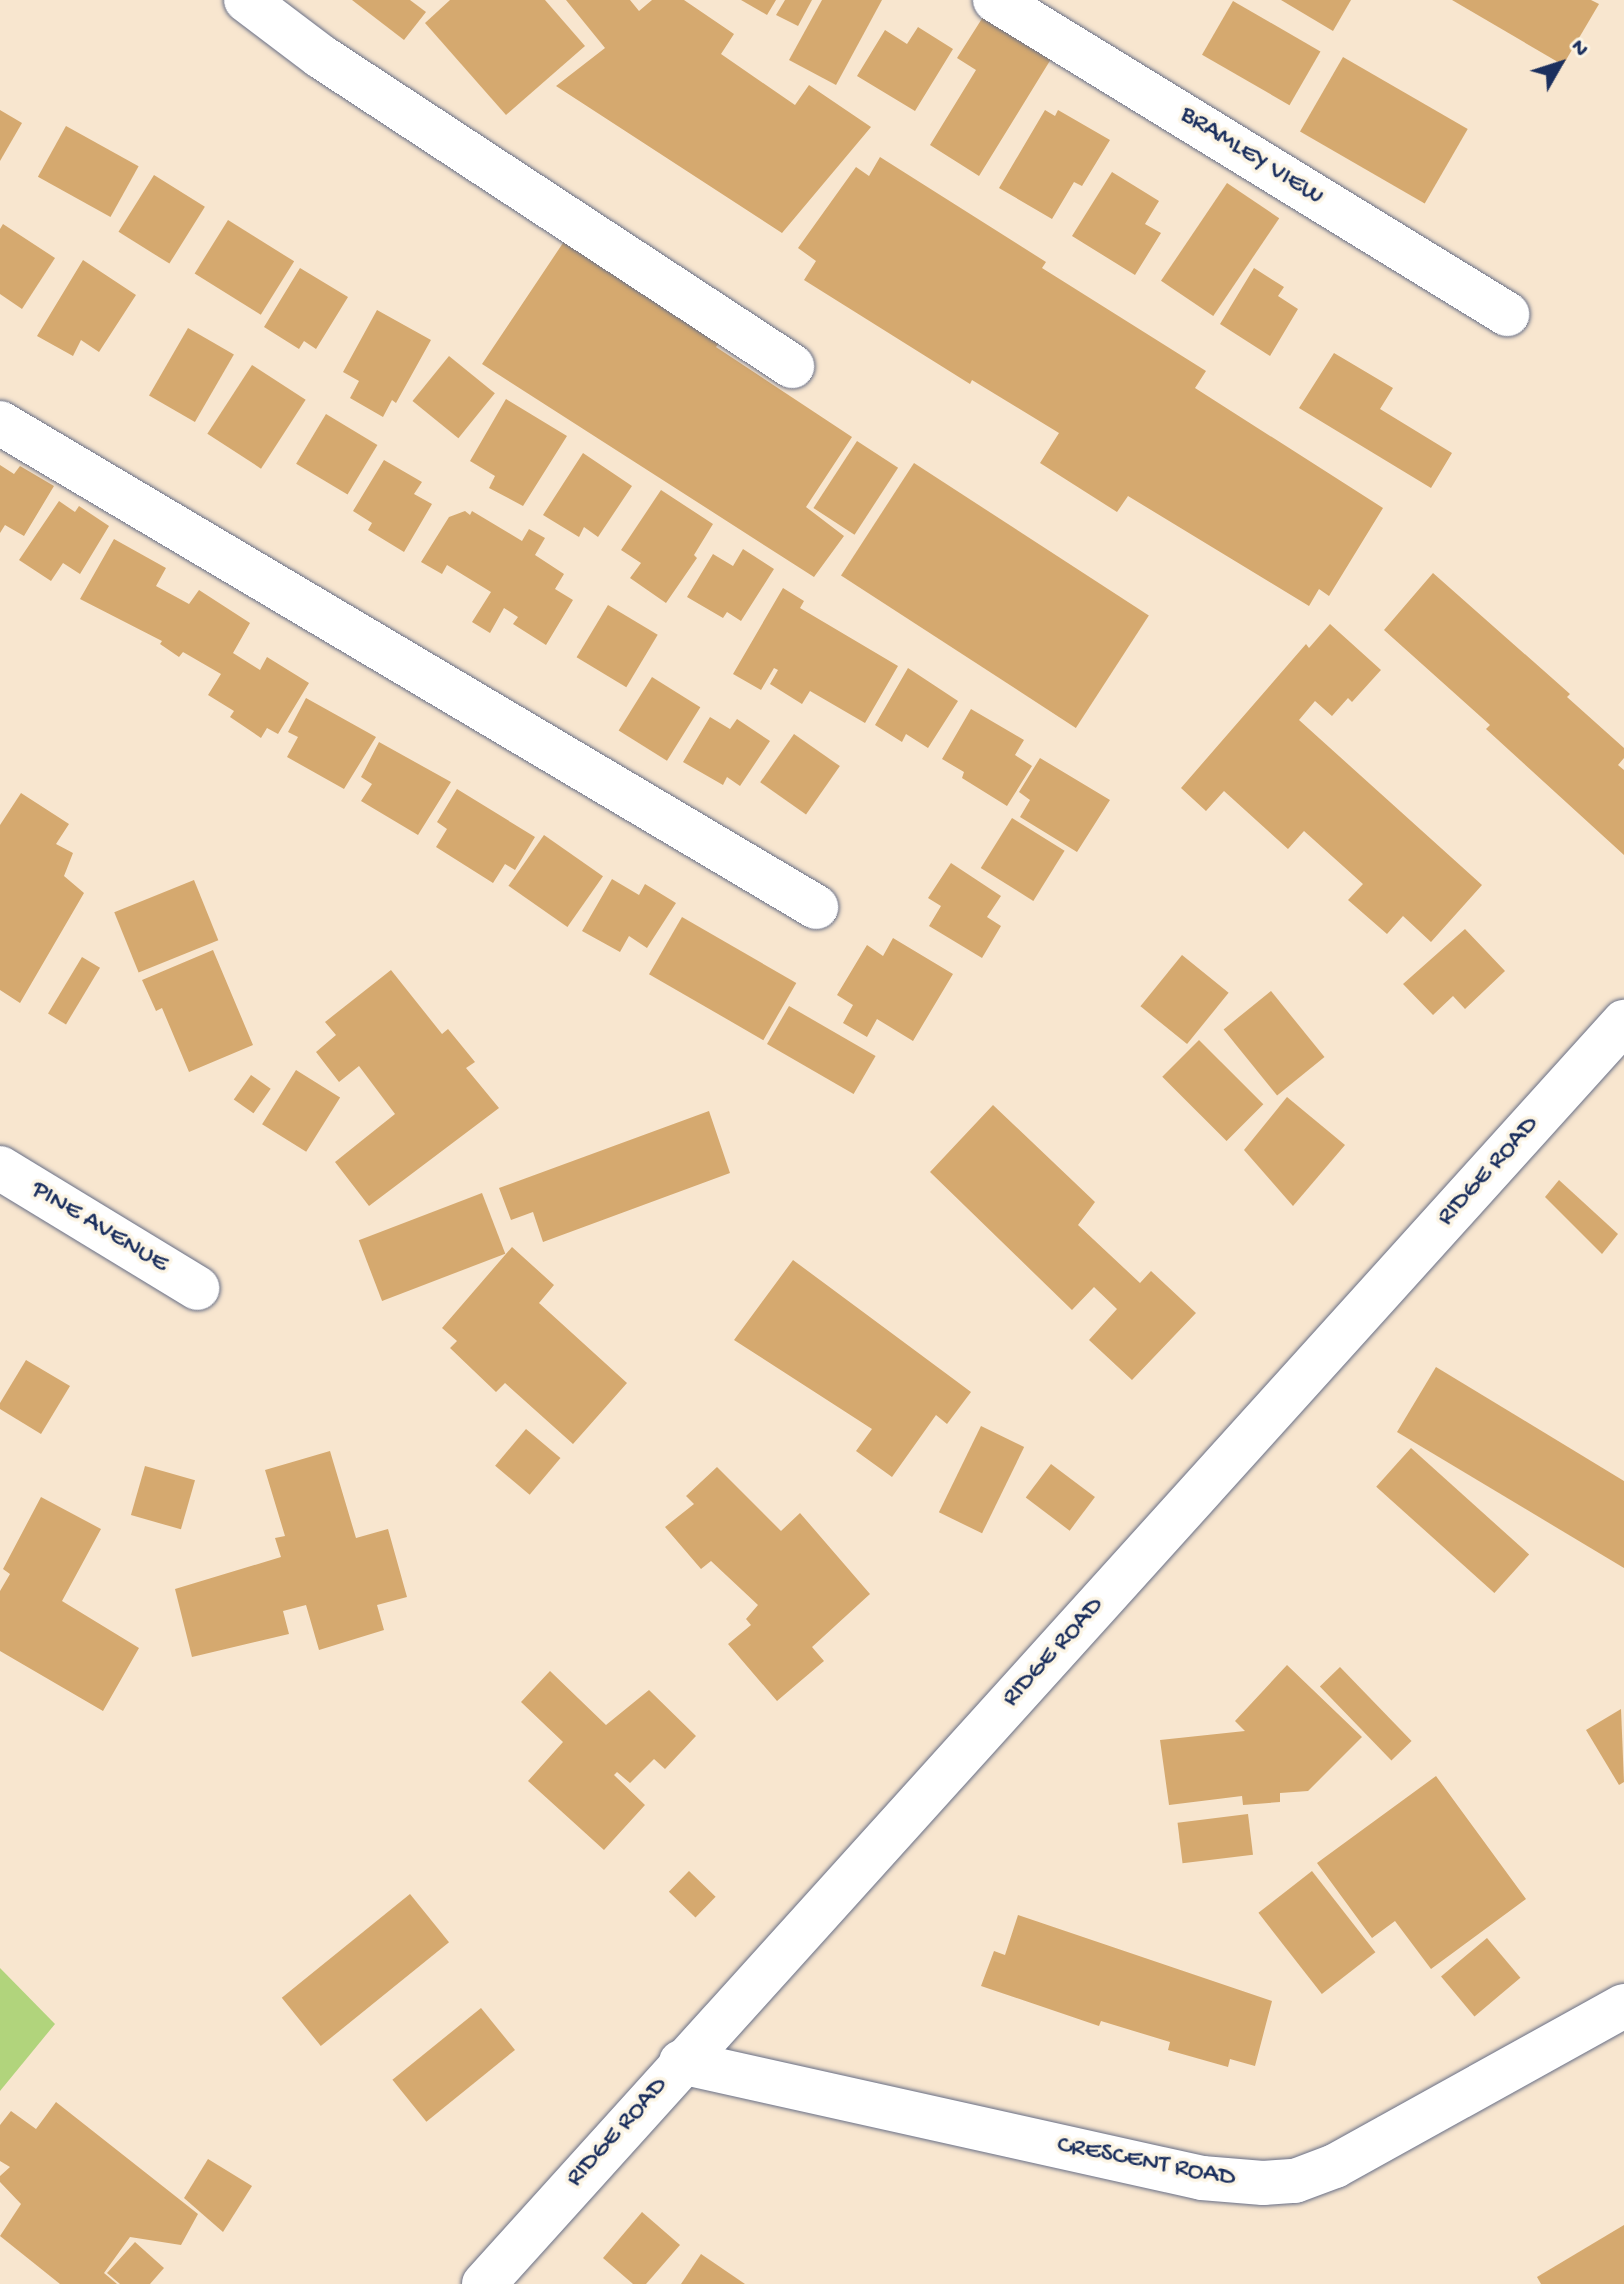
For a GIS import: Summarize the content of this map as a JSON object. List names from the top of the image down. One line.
{"streets":{"street":["BRAMLEY VIEW","RIDGE ROAD","PINE AVENUE","CRESCENT ROAD"]},"crossings":[["RIDGE ROAD","CRESCENT ROAD"]],"north":"top right"}
